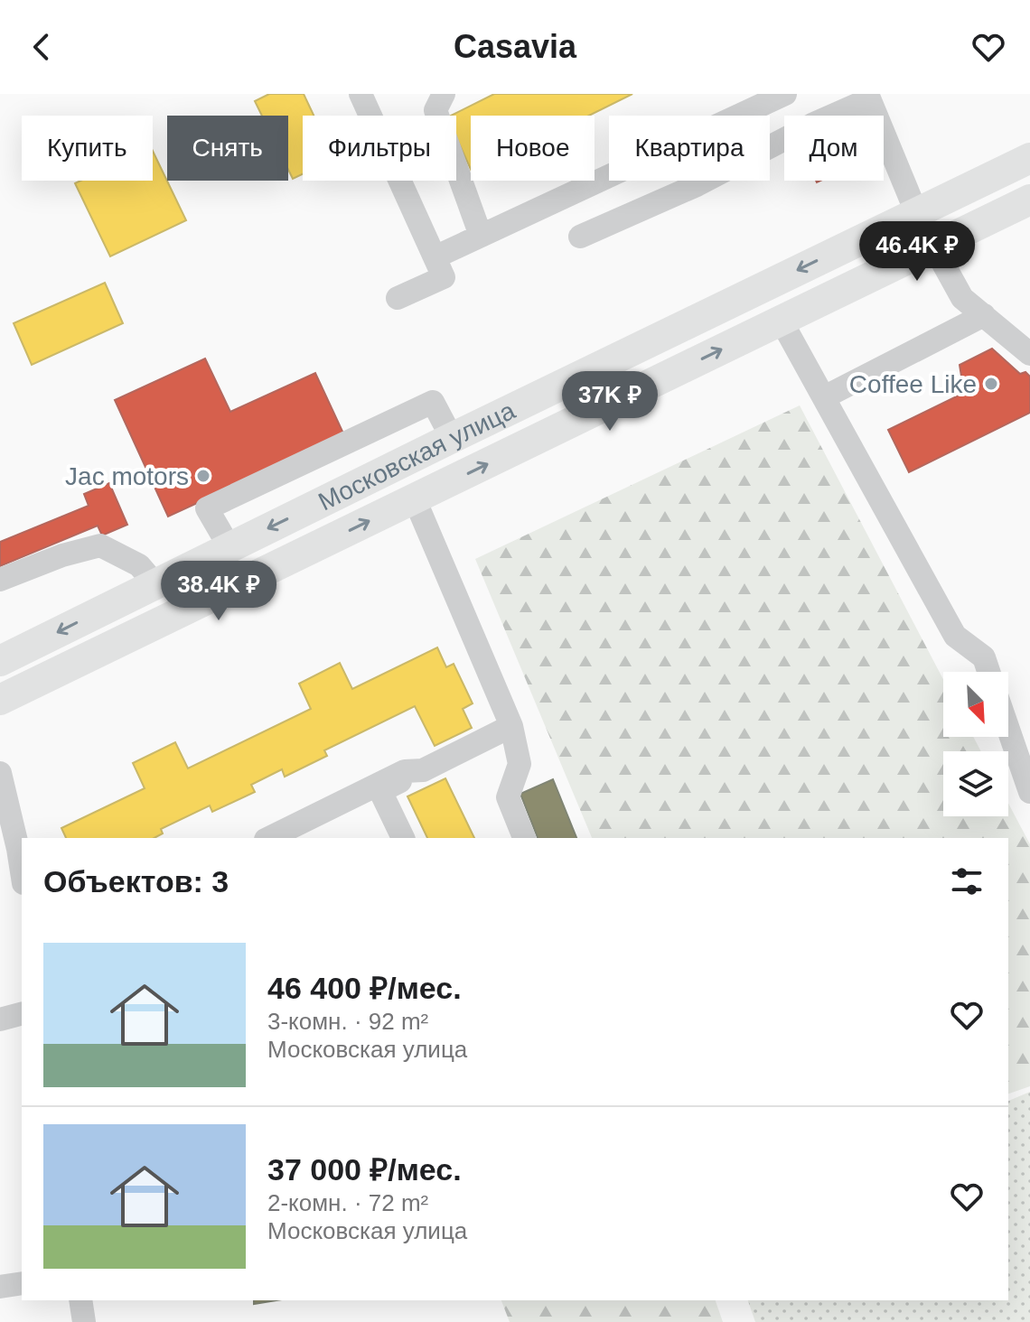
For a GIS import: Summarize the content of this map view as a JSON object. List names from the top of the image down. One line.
{"streets":{"main road":["Московская улица"]},"places":["Coffee Like","Jac motors"],"north":"bottom right","page":{"header":"Casavia","chip":["Купить","Снять","Фильтры","Новое","Квартира","Дом"],"price":["46.4K ₽","37K ₽","38.4K ₽"],"heading":"Объектов: 3","list":[{"name":"46 400 ₽/мес.","note":"3-комн. · 92 m² · Московская улица"},{"name":"37 000 ₽/мес.","note":"2-комн. · 72 m² · Московская улица"}]}}
